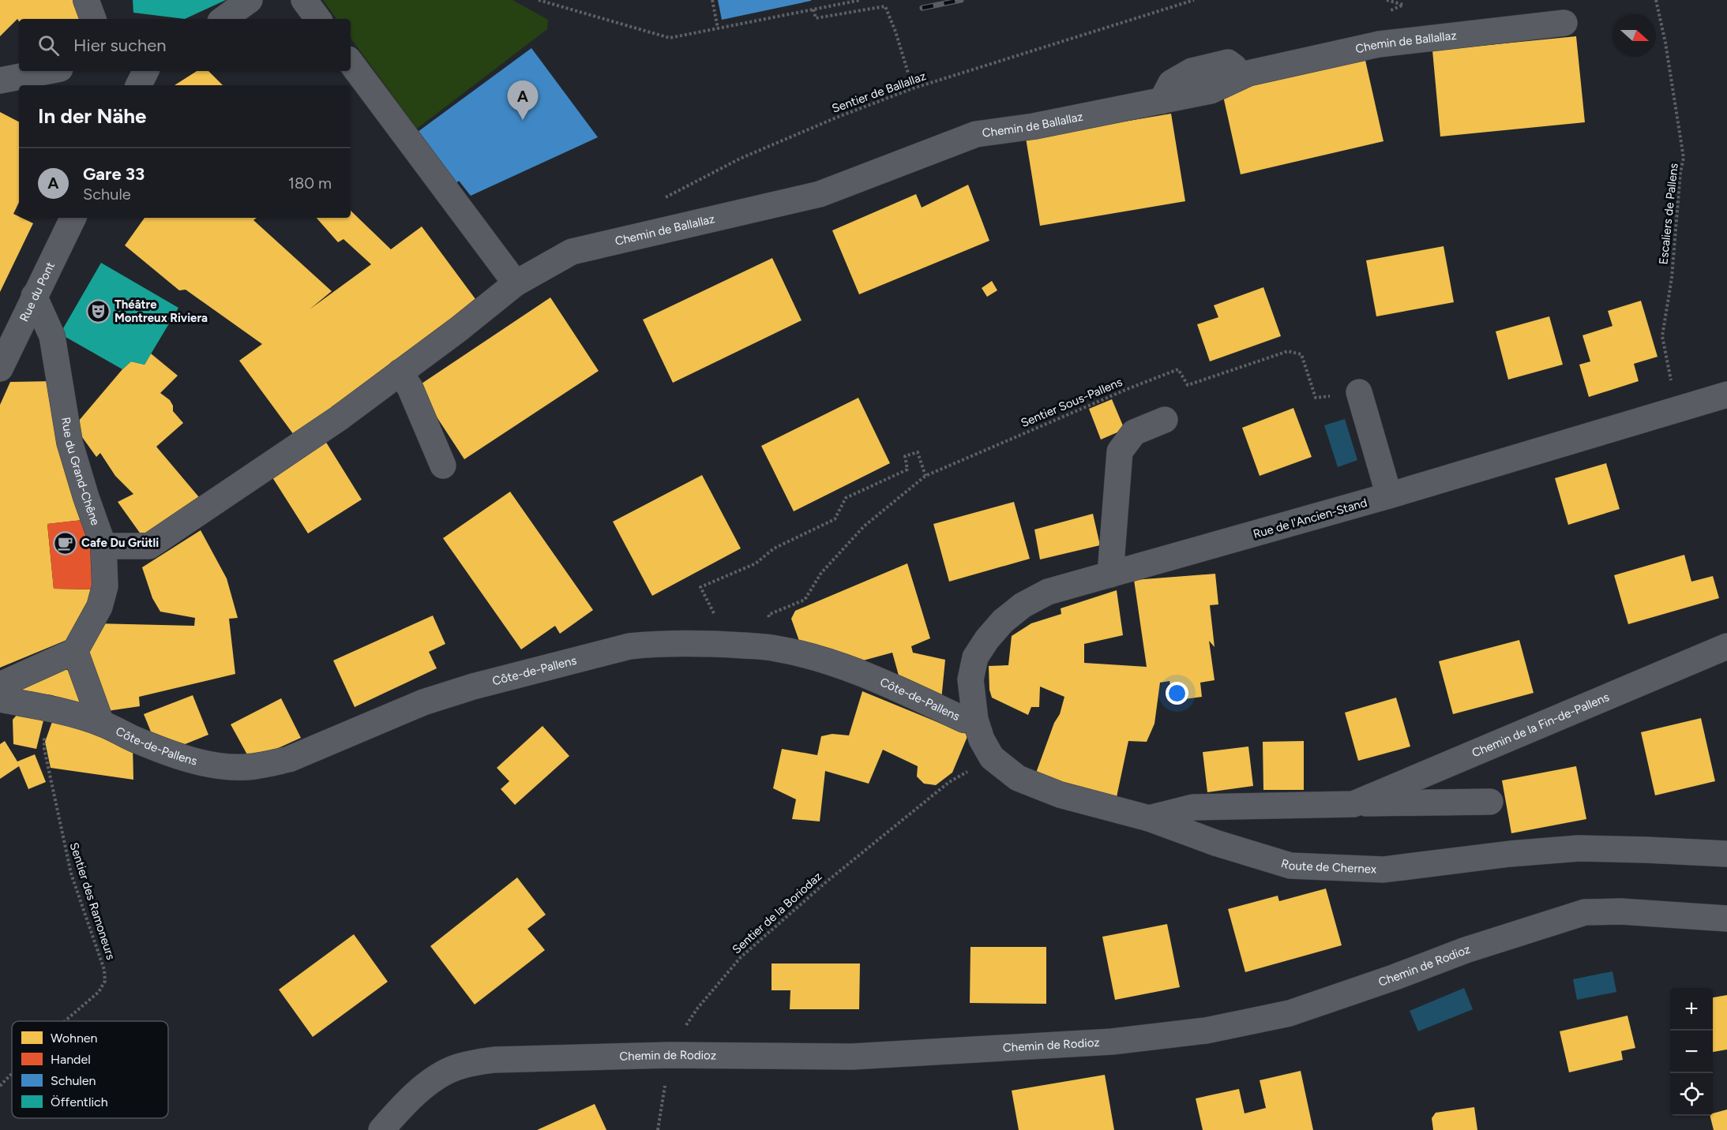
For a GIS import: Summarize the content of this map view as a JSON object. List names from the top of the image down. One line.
{"streets":{"street":["Chemin de Ballallaz","Rue du Pont","Rue du Grand-Chêne","Rue de l'Ancien-Stand","Côte-de-Pallens","Chemin de la Fin-de-Pallens","Route de Chernex","Chemin de Rodioz"],"path":["Sentier de Ballallaz","Escaliers de Pallens","Sentier Sous-Pallens","Sentier des Ramoneurs","Sentier de la Boriodaz"]},"crossings":[["Chemin de Ballallaz","Rue du Grand-Chêne"],["Rue du Pont","Rue du Grand-Chêne"],["Rue de l'Ancien-Stand","Côte-de-Pallens"],["Rue de l'Ancien-Stand","Route de Chernex"],["Côte-de-Pallens","Route de Chernex"],["Côte-de-Pallens","Sentier des Ramoneurs"],["Chemin de la Fin-de-Pallens","Route de Chernex"],["Sentier de la Boriodaz","Chemin de Rodioz"]],"places":{"theatre":["Théâtre Montreux Riviera"],"cafe":["Cafe Du Grütli"]},"legend":["Wohnen","Handel","Schulen","Öffentlich"],"north":"right","page":{"search":"Hier suchen","pins":"A","heading":"In der Nähe","list":[{"mark":"A","name":"Gare 33","note":"Schule","value":"180 m"}],"map_buttons":["+","−"]}}
